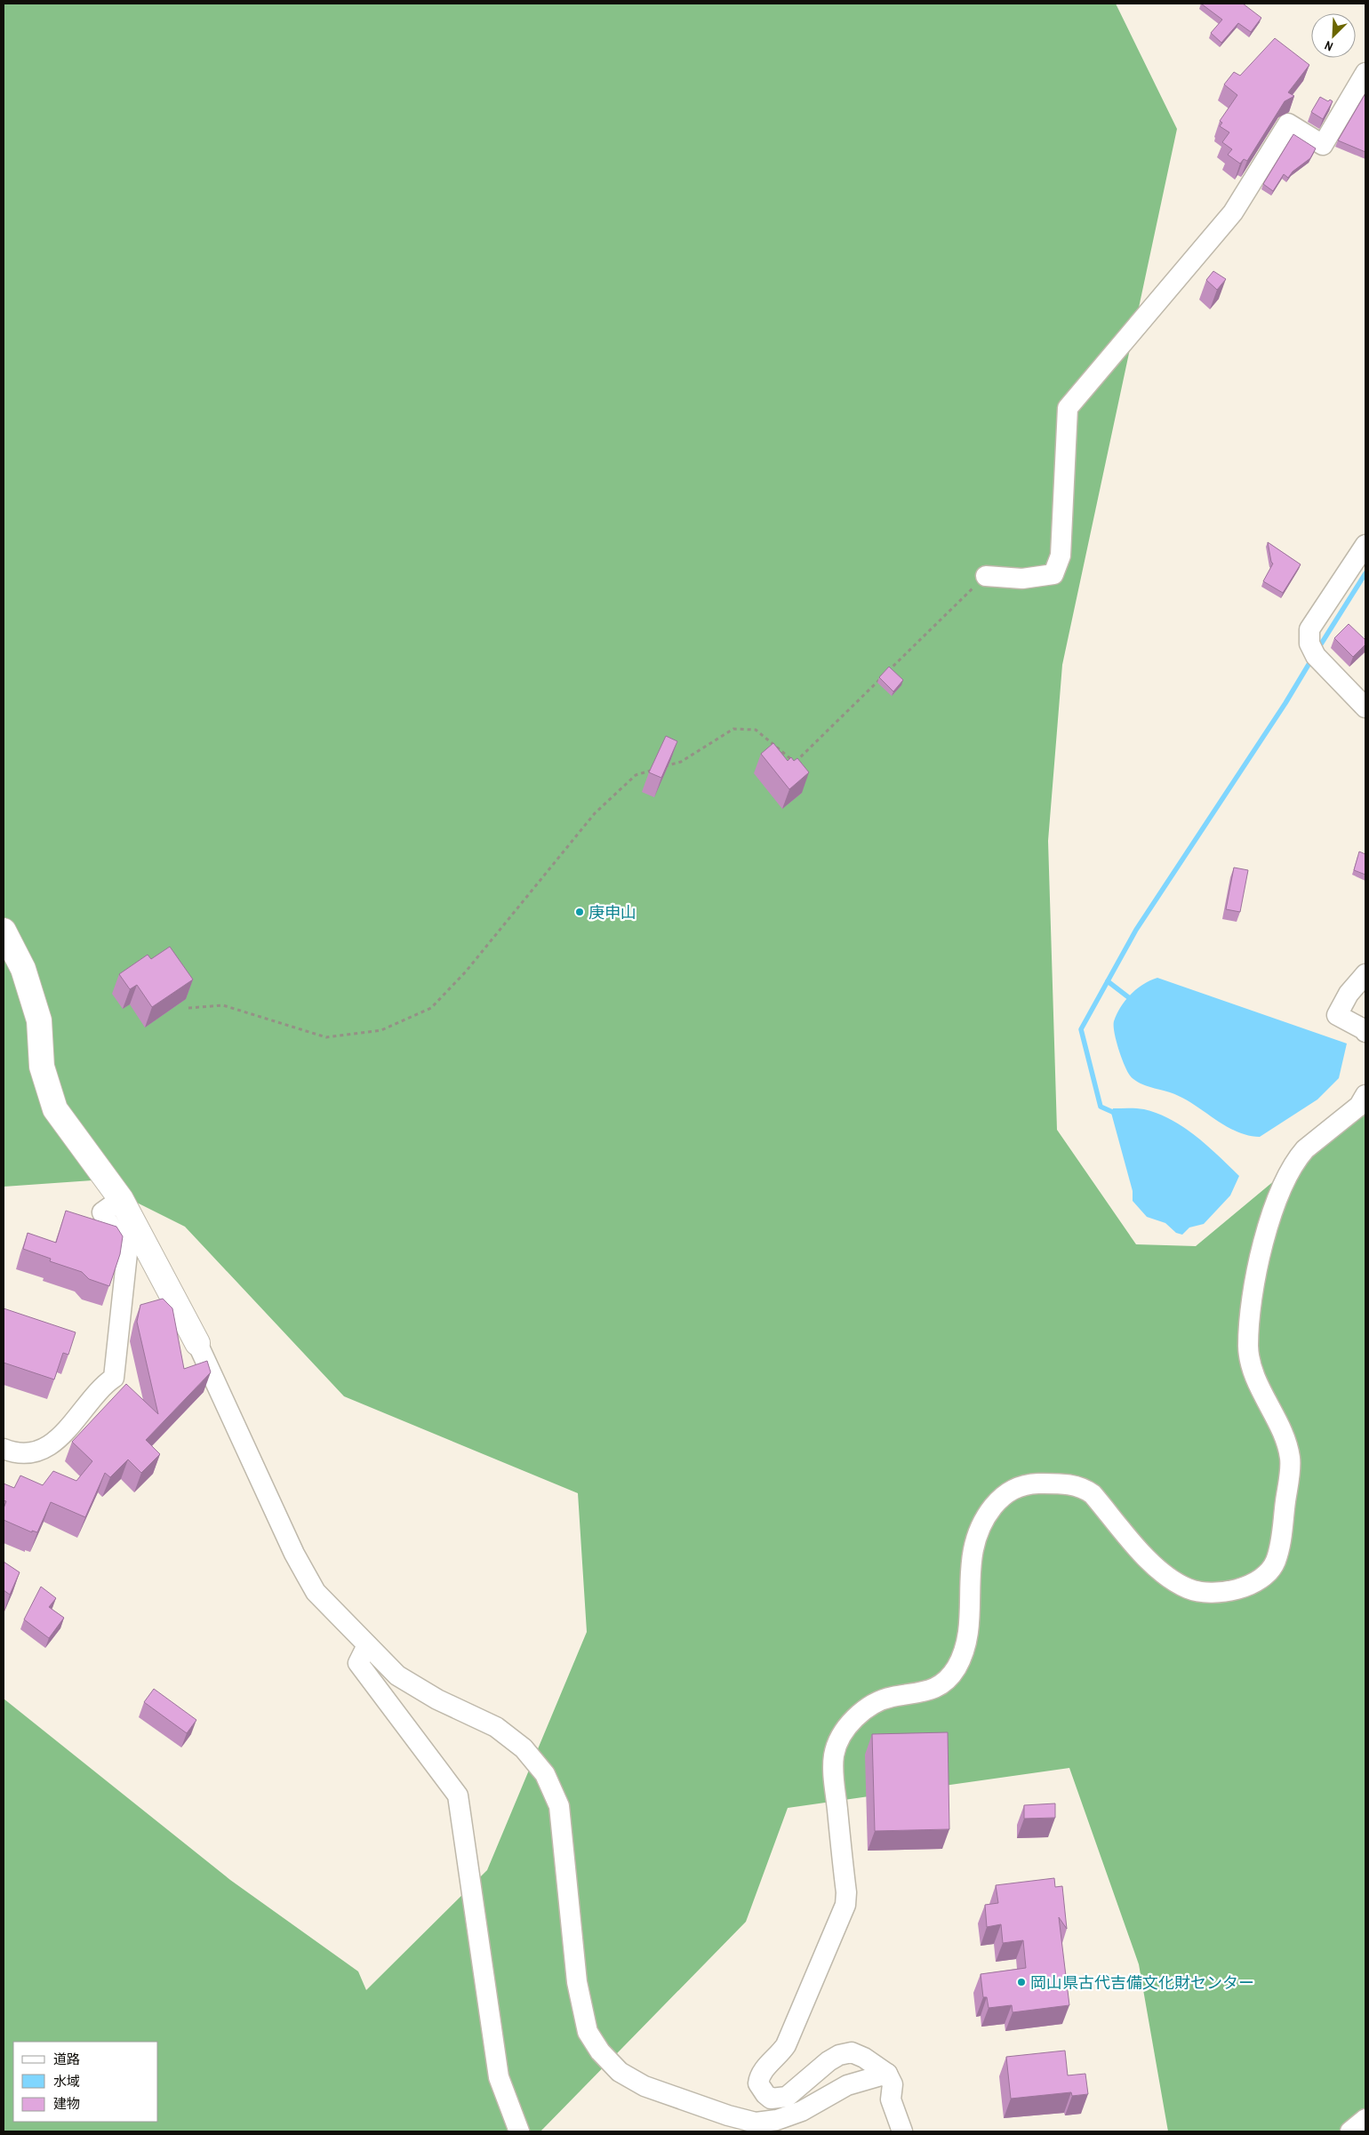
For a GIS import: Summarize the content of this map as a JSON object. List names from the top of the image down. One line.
{"places":["庚申山","岡山県古代吉備文化財センター"],"legend":["道路","水域","建物"],"north":"bottom left"}
